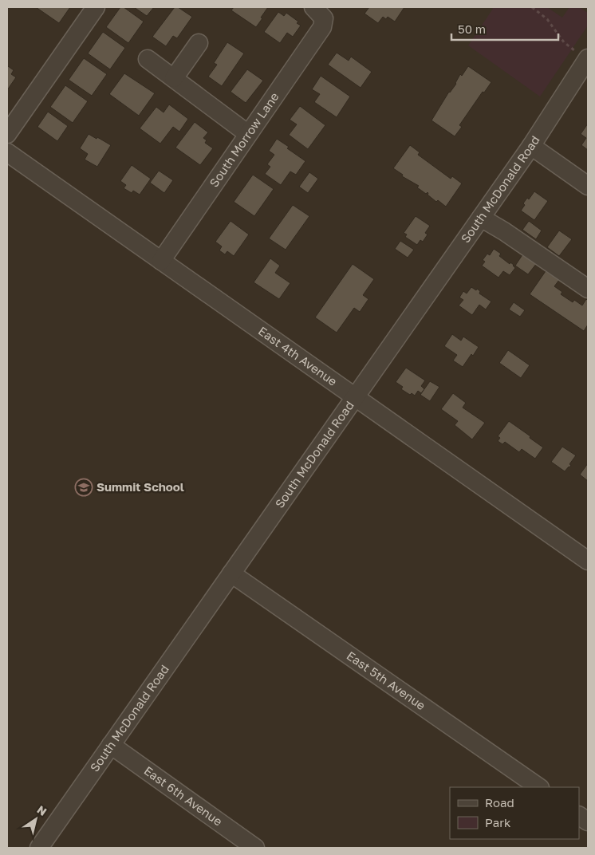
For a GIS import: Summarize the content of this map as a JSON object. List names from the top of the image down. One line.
{"streets":{"street":["South Morrow Lane","South McDonald Road","East 4th Avenue","East 5th Avenue","East 6th Avenue"]},"crossings":[["South Morrow Lane","East 4th Avenue"],["South McDonald Road","East 4th Avenue"],["South McDonald Road","East 5th Avenue"],["South McDonald Road","East 6th Avenue"]],"places":{"school or university":["Summit School"]},"legend":["Road","Park"],"scale_bar":"50 m","north":"top right"}
